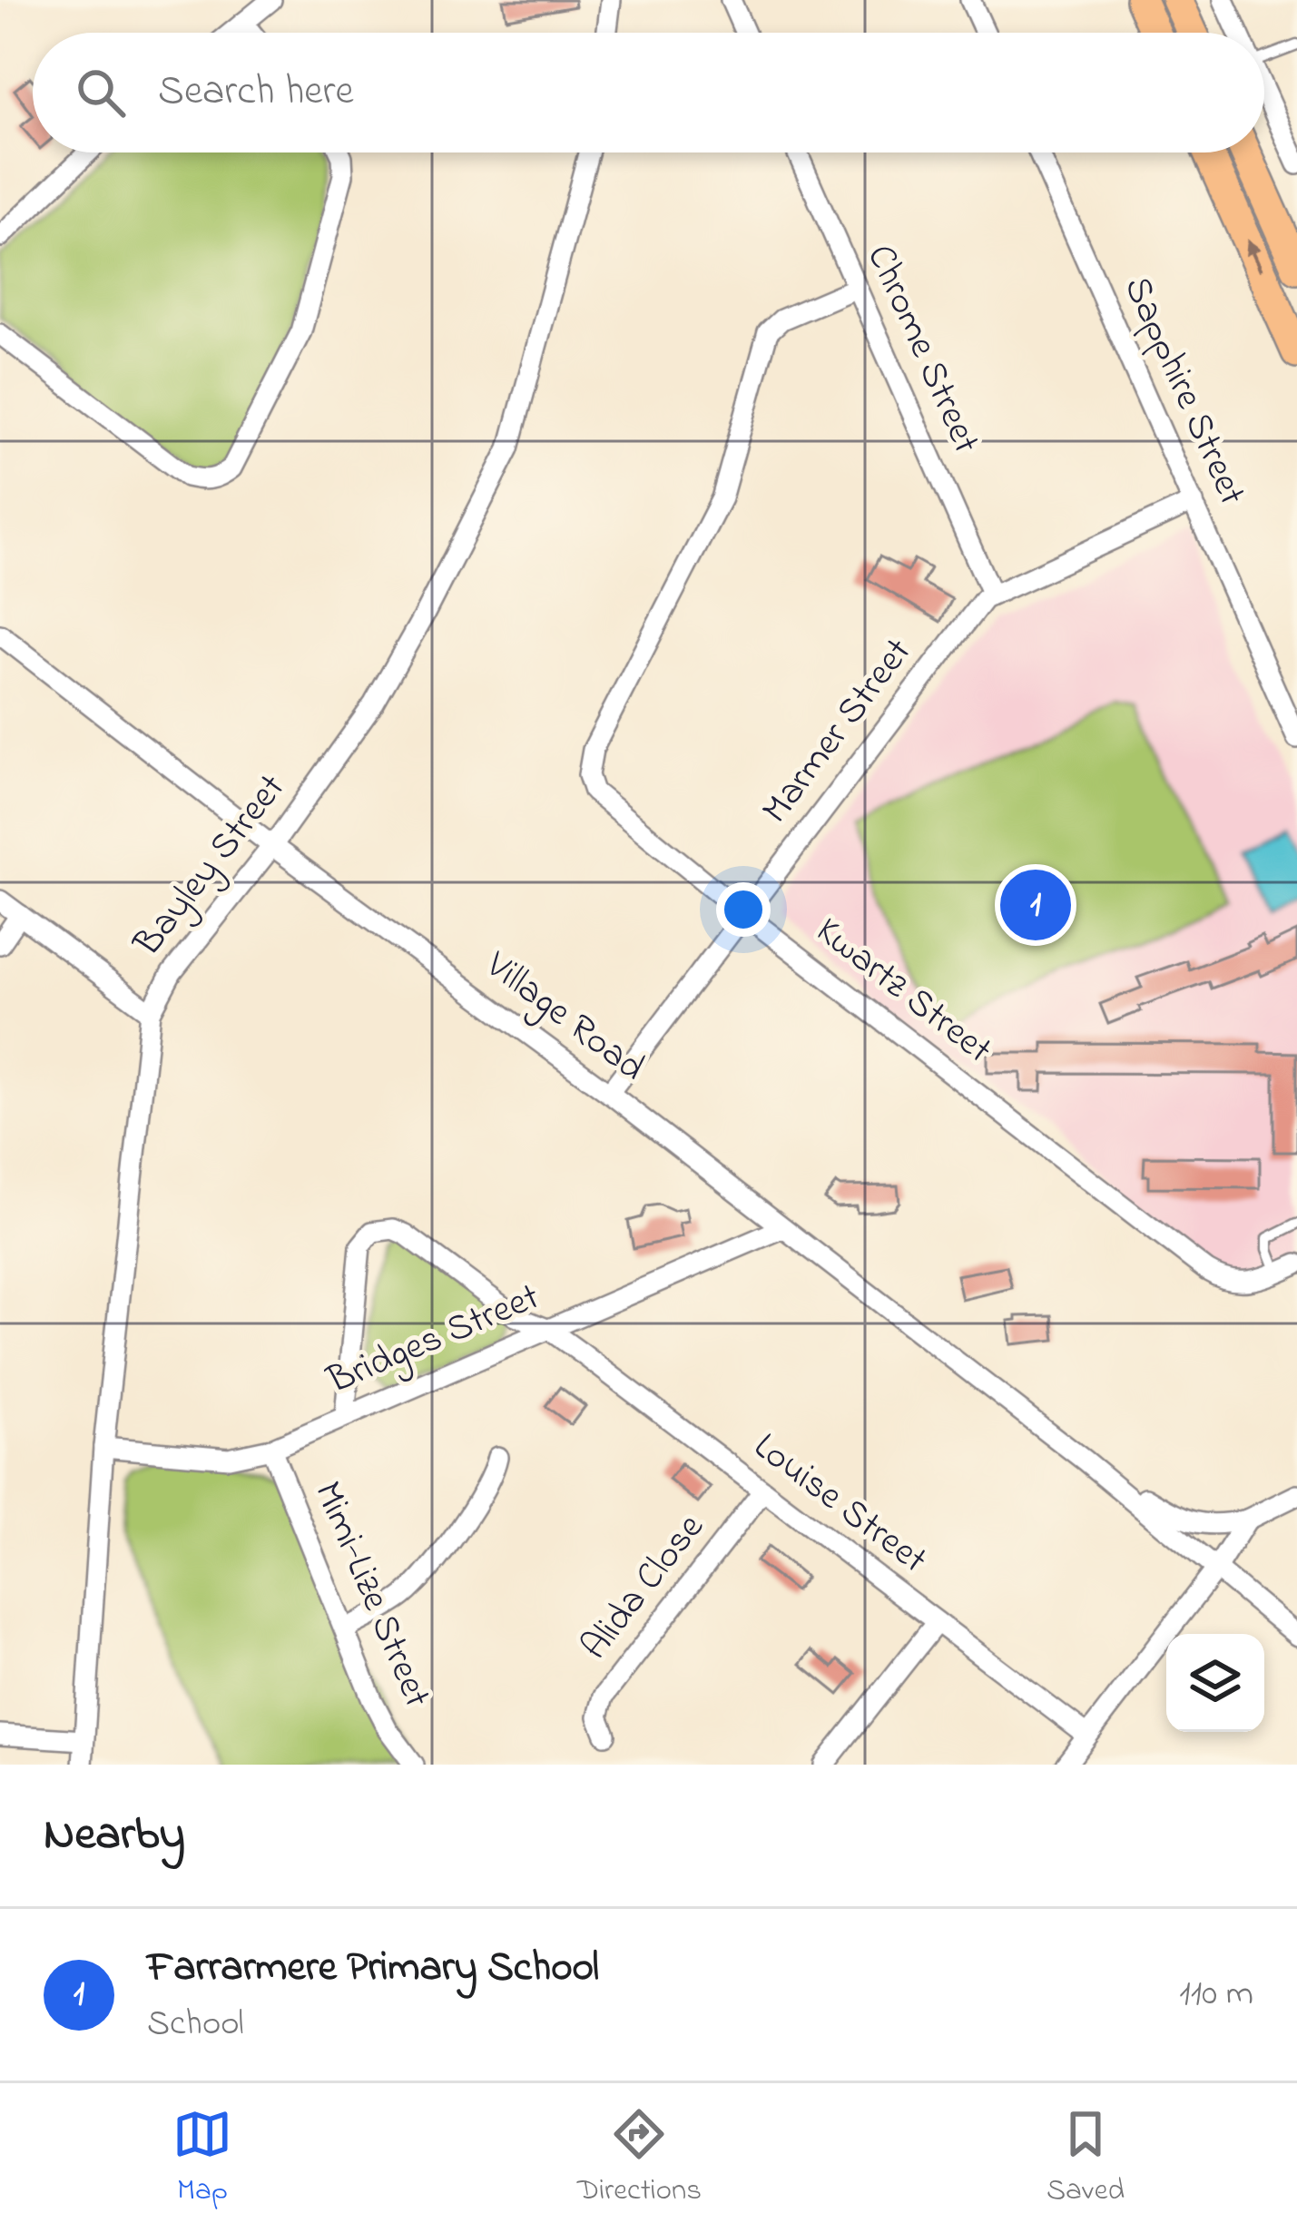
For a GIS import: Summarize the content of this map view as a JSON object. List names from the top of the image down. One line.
{"streets":{"street":["Chrome Street","Sapphire Street","Marmer Street","Bayley Street","Kwartz Street","Village Road","Bridges Street","Louise Street","Alida Close","Mimi-Lize Street"]},"crossings":[["Chrome Street","Marmer Street"],["Chrome Street","Kwartz Street"],["Sapphire Street","Marmer Street"],["Marmer Street","Kwartz Street"],["Marmer Street","Village Road"],["Bayley Street","Village Road"],["Bayley Street","Bridges Street"],["Village Road","Bridges Street"],["Bridges Street","Louise Street"],["Bridges Street","Mimi-Lize Street"],["Louise Street","Alida Close"]],"page":{"search":"Search here","pins":"1","heading":"Nearby","list":[{"mark":"1","name":"Farrarmere Primary School","note":"School","value":"110 m"}],"nav":["Map","Directions","Saved"]}}
